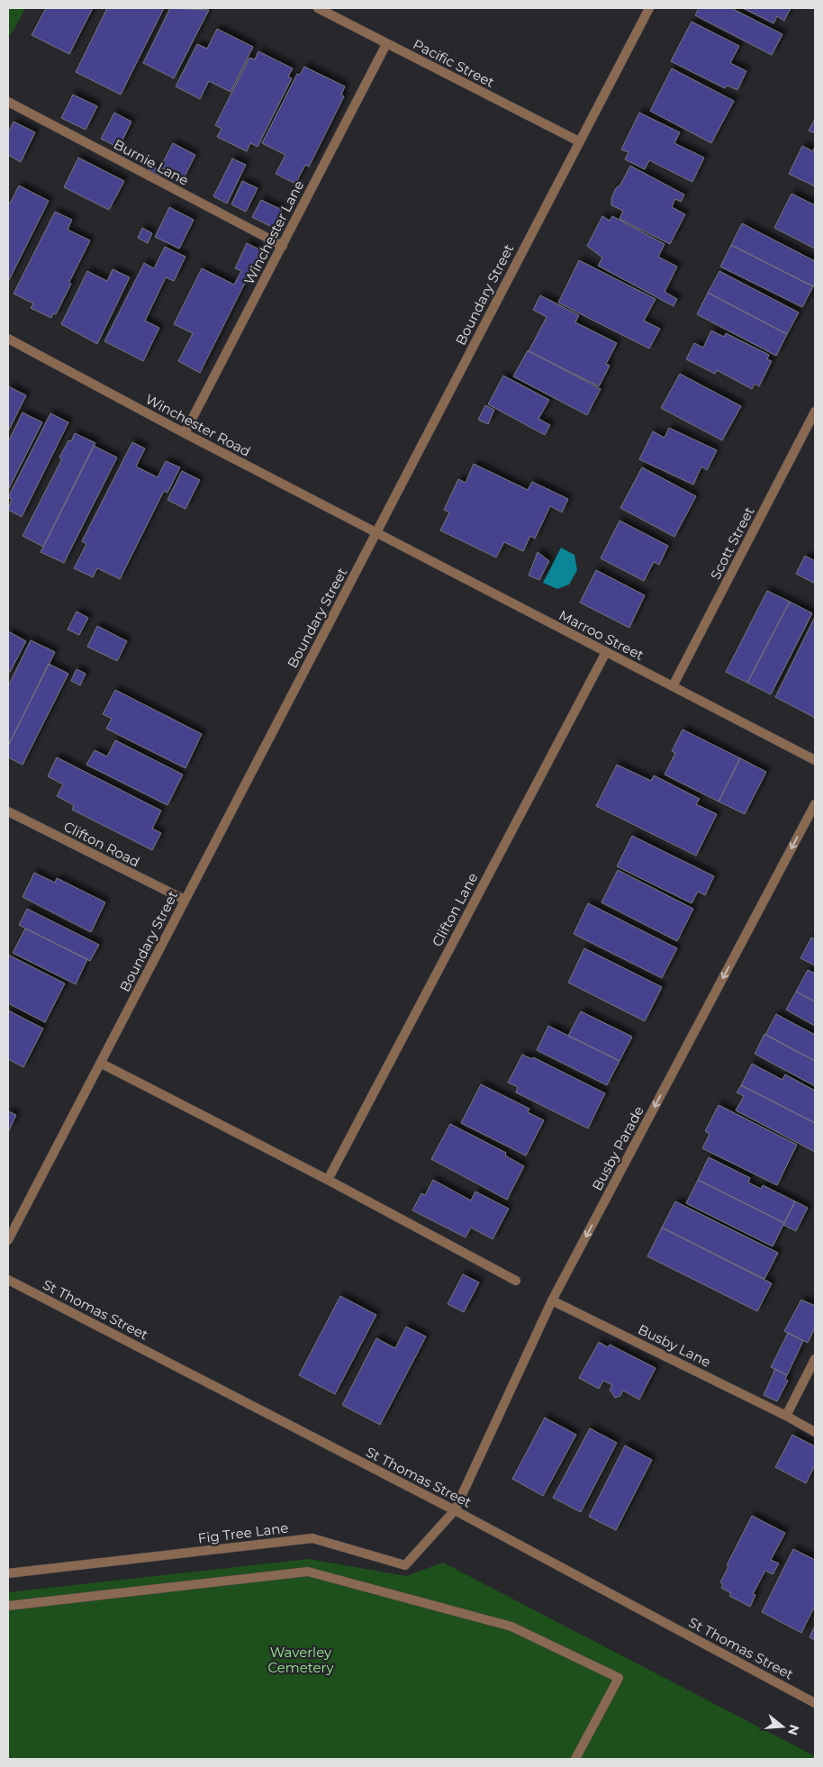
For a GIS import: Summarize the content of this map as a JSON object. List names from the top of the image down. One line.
{"streets":{"street":["Pacific Street","Burnie Lane","Winchester Lane","Boundary Street","Winchester Road","Scott Street","Marroo Street","Clifton Road","Clifton Lane","Busby Parade","St Thomas Street","Busby Lane","Fig Tree Lane"]},"crossings":[["Pacific Street","Winchester Lane"],["Pacific Street","Boundary Street"],["Burnie Lane","Winchester Lane"],["Winchester Lane","Winchester Road"],["Boundary Street","Winchester Road"],["Boundary Street","Marroo Street"],["Boundary Street","Clifton Road"],["Winchester Road","Marroo Street"],["Scott Street","Marroo Street"],["Marroo Street","Clifton Lane"],["Busby Parade","St Thomas Street"],["Busby Parade","Busby Lane"],["Busby Parade","Fig Tree Lane"],["St Thomas Street","Fig Tree Lane"]],"one_way":["Busby Parade"],"parks":["Waverley Cemetery"],"north":"right"}
